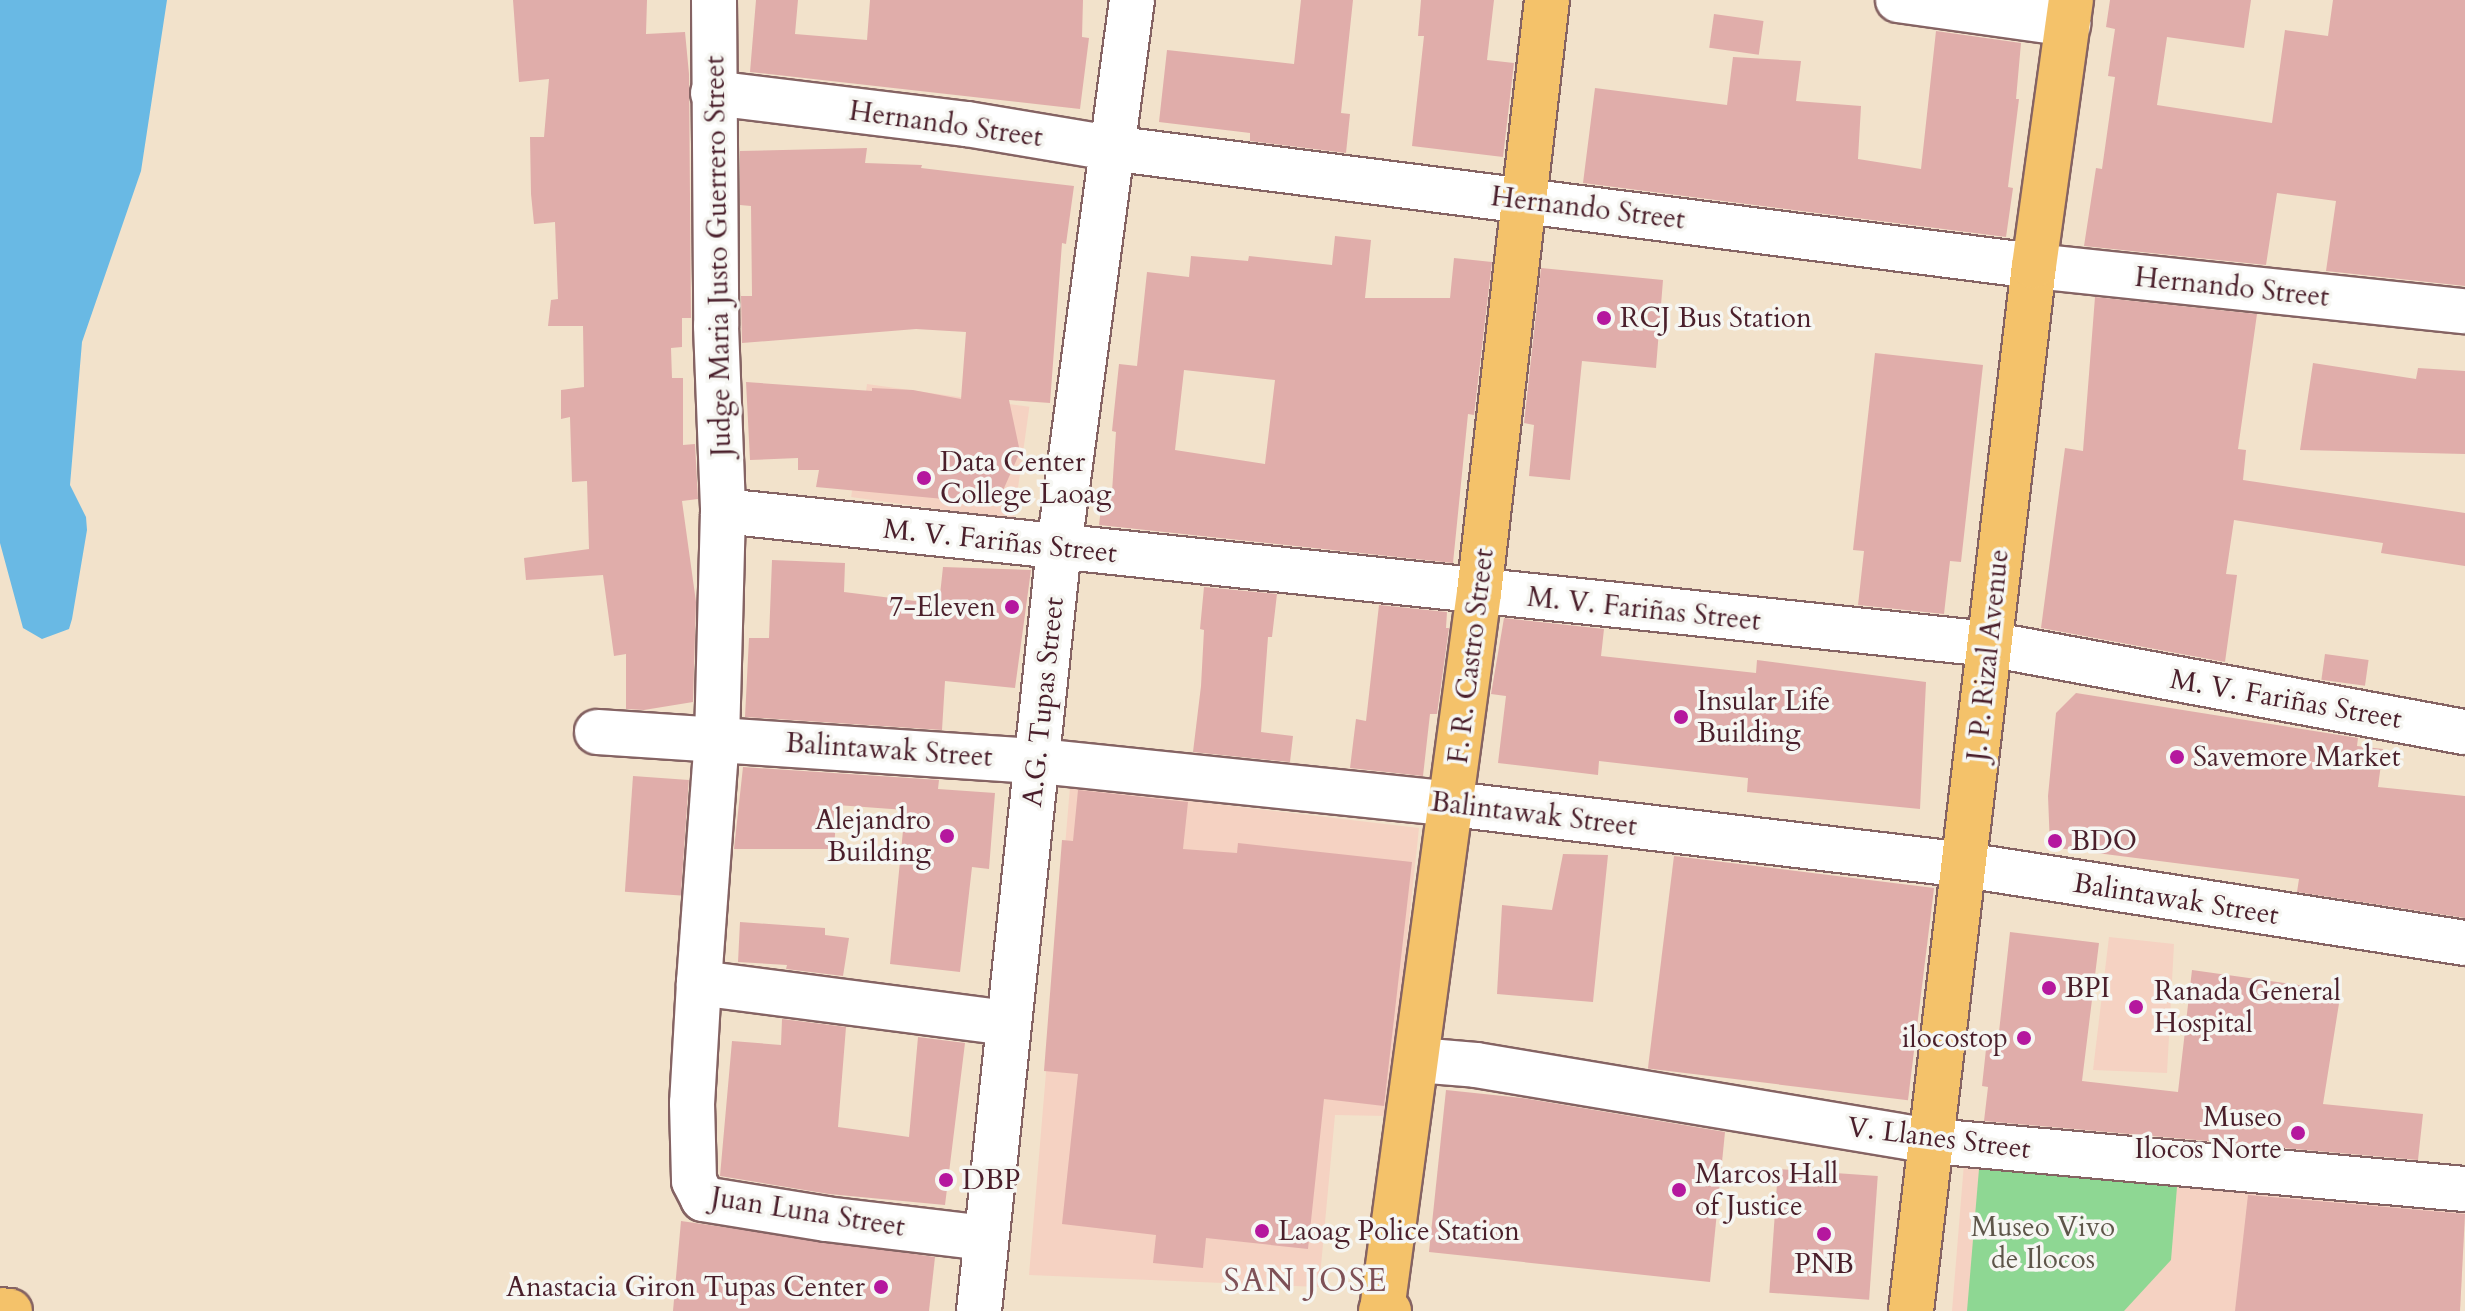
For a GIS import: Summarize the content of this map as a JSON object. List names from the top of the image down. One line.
{"streets":{"main road":["J. P. Rizal Avenue","F. R. Castro Street"],"street":["Hernando Street","Judge Maria Justo Guerrero Street","M. V. Fariñas Street","A.G. Tupas Street","Balintawak Street","V. Llanes Street","Juan Luna Street"]},"crossings":[["Hernando Street","Judge Maria Justo Guerrero Street"],["Hernando Street","J. P. Rizal Avenue"],["Hernando Street","F. R. Castro Street"],["Hernando Street","A.G. Tupas Street"],["Judge Maria Justo Guerrero Street","M. V. Fariñas Street"],["Judge Maria Justo Guerrero Street","Balintawak Street"],["Judge Maria Justo Guerrero Street","Juan Luna Street"],["M. V. Fariñas Street","J. P. Rizal Avenue"],["M. V. Fariñas Street","F. R. Castro Street"],["M. V. Fariñas Street","A.G. Tupas Street"],["J. P. Rizal Avenue","Balintawak Street"],["J. P. Rizal Avenue","V. Llanes Street"],["F. R. Castro Street","Balintawak Street"],["F. R. Castro Street","V. Llanes Street"],["A.G. Tupas Street","Balintawak Street"],["A.G. Tupas Street","Juan Luna Street"]],"districts":["SAN JOSE"],"parks":["Museo Vivo de Ilocos"],"places":["RCJ Bus Station","Data Center College Laoag","7-Eleven","Insular Life Building","Savemore Market","Alejandro Building","BDO","BPI","Ranada General Hospital","ilocostop","Museo Ilocos Norte","DBP","Marcos Hall of Justice","Laoag Police Station","PNB","Anastacia Giron Tupas Center"]}
